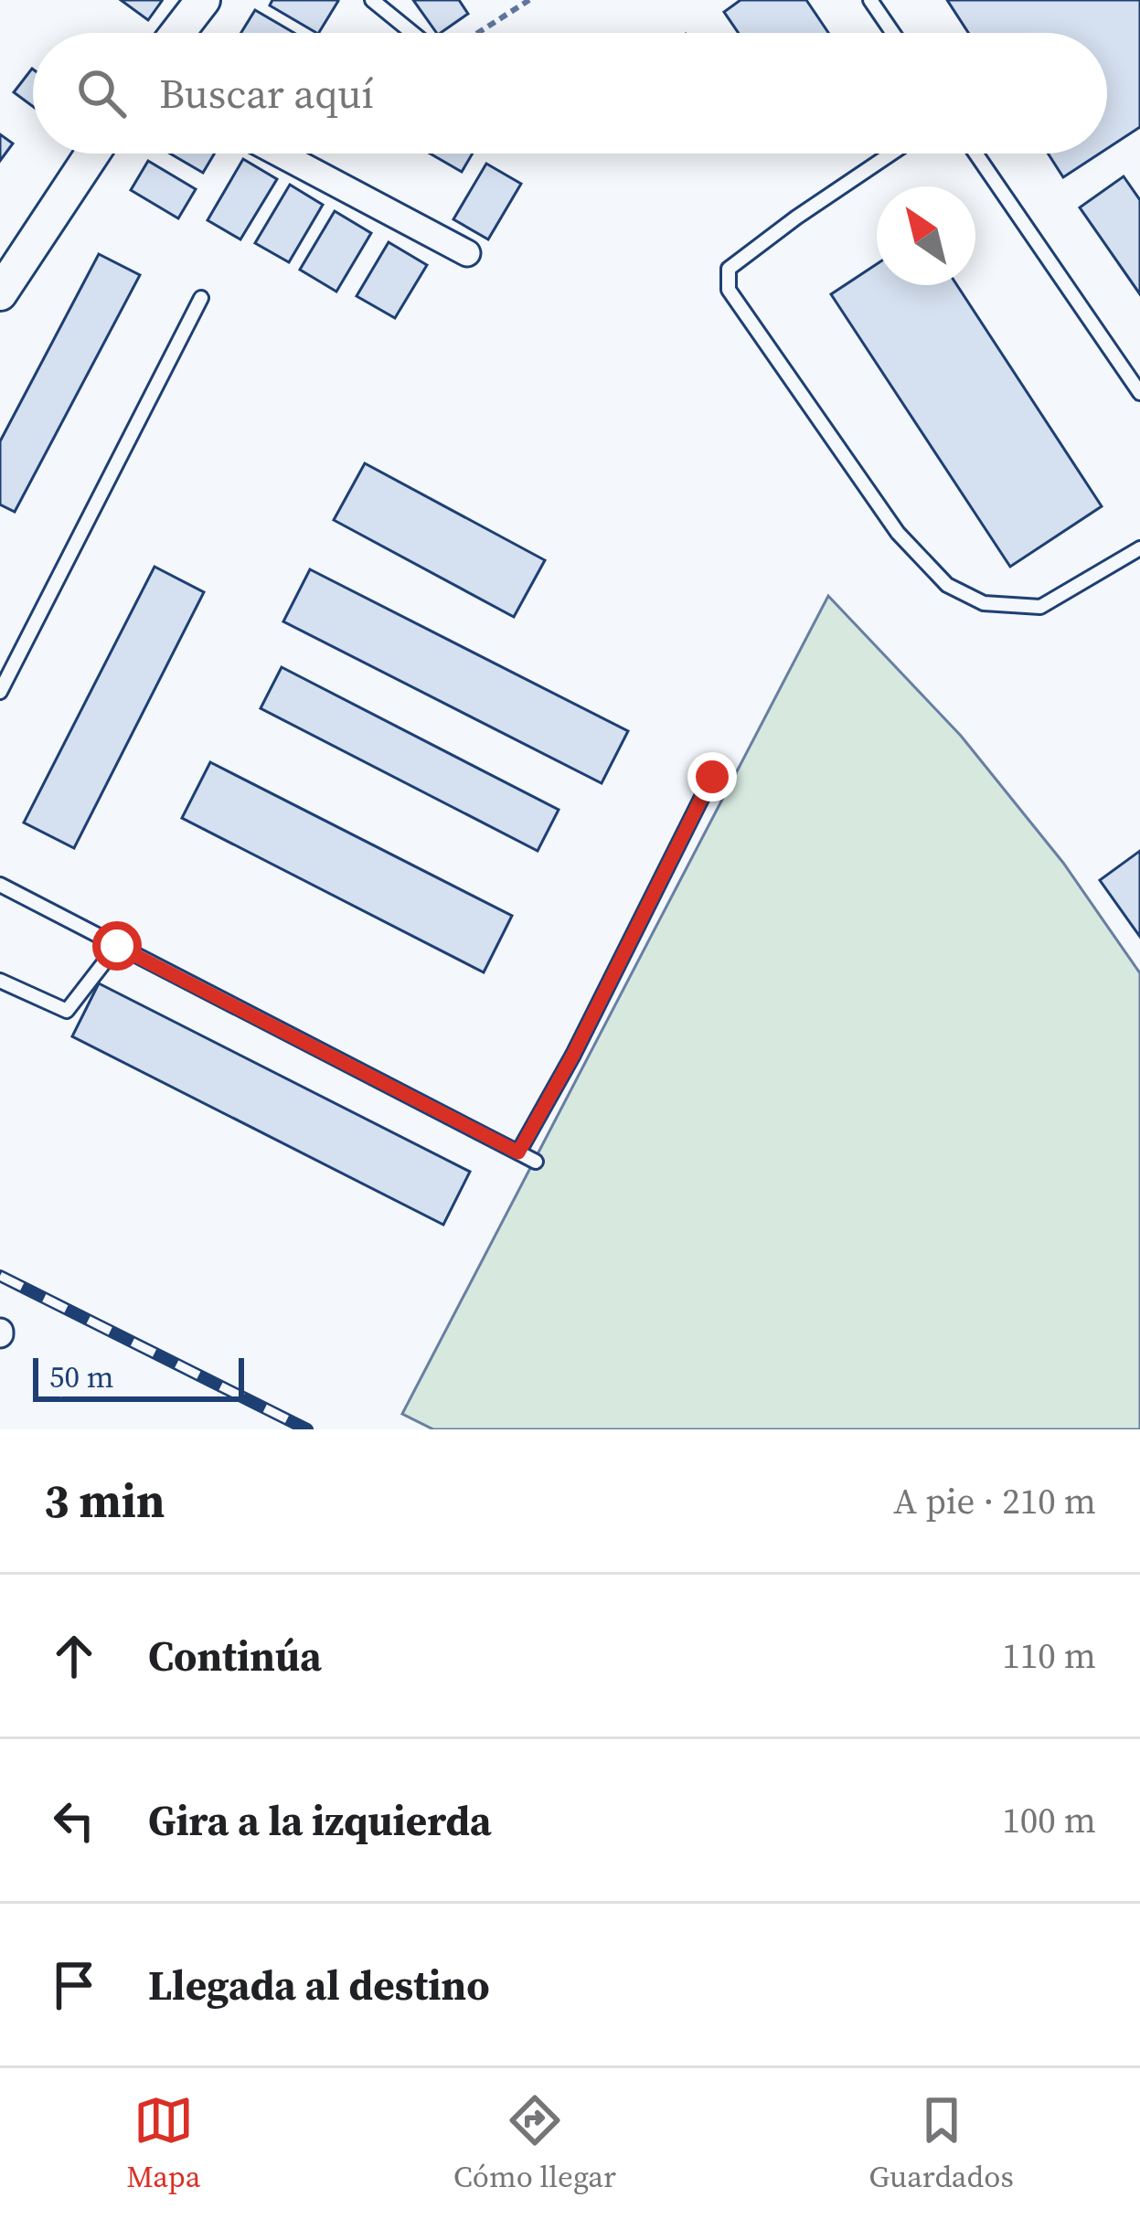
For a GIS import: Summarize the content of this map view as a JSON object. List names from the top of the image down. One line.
{"scale_bar":"50 m","north":"top left","page":{"search":"Buscar aquí","scale":"50 m","heading":["3 min","A pie · 210 m"],"list":[["Continúa","110 m"],["Gira a la izquierda","100 m"],"Llegada al destino"],"nav":["Mapa","Cómo llegar","Guardados"]}}
